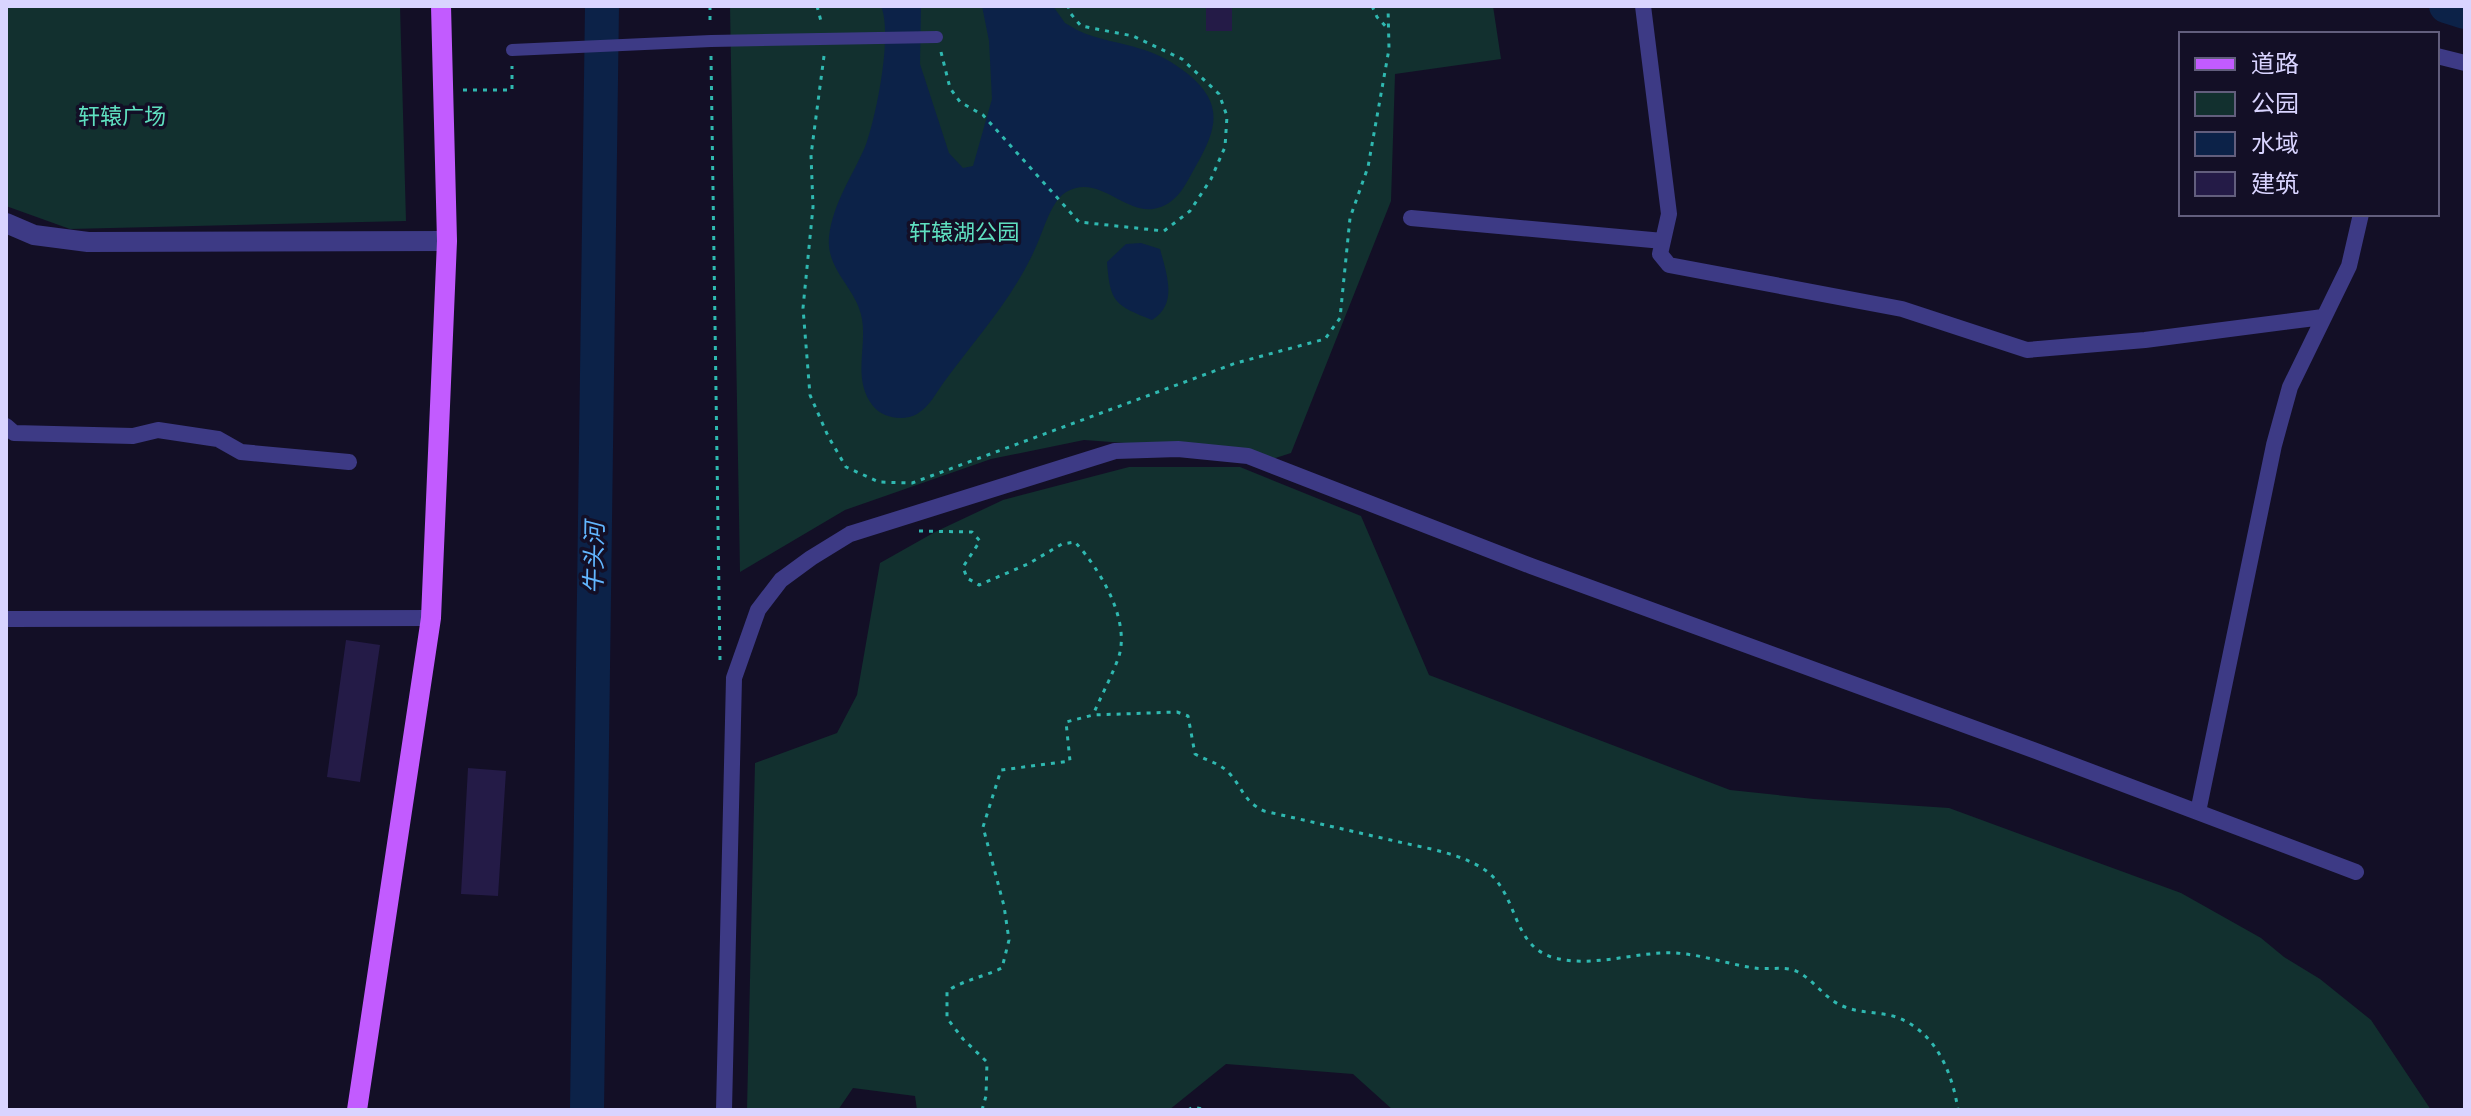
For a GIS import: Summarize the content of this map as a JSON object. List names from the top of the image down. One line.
{"water":["牛头河"],"parks":["轩辕广场","轩辕湖公园"],"legend":["道路","公园","水域","建筑"]}
